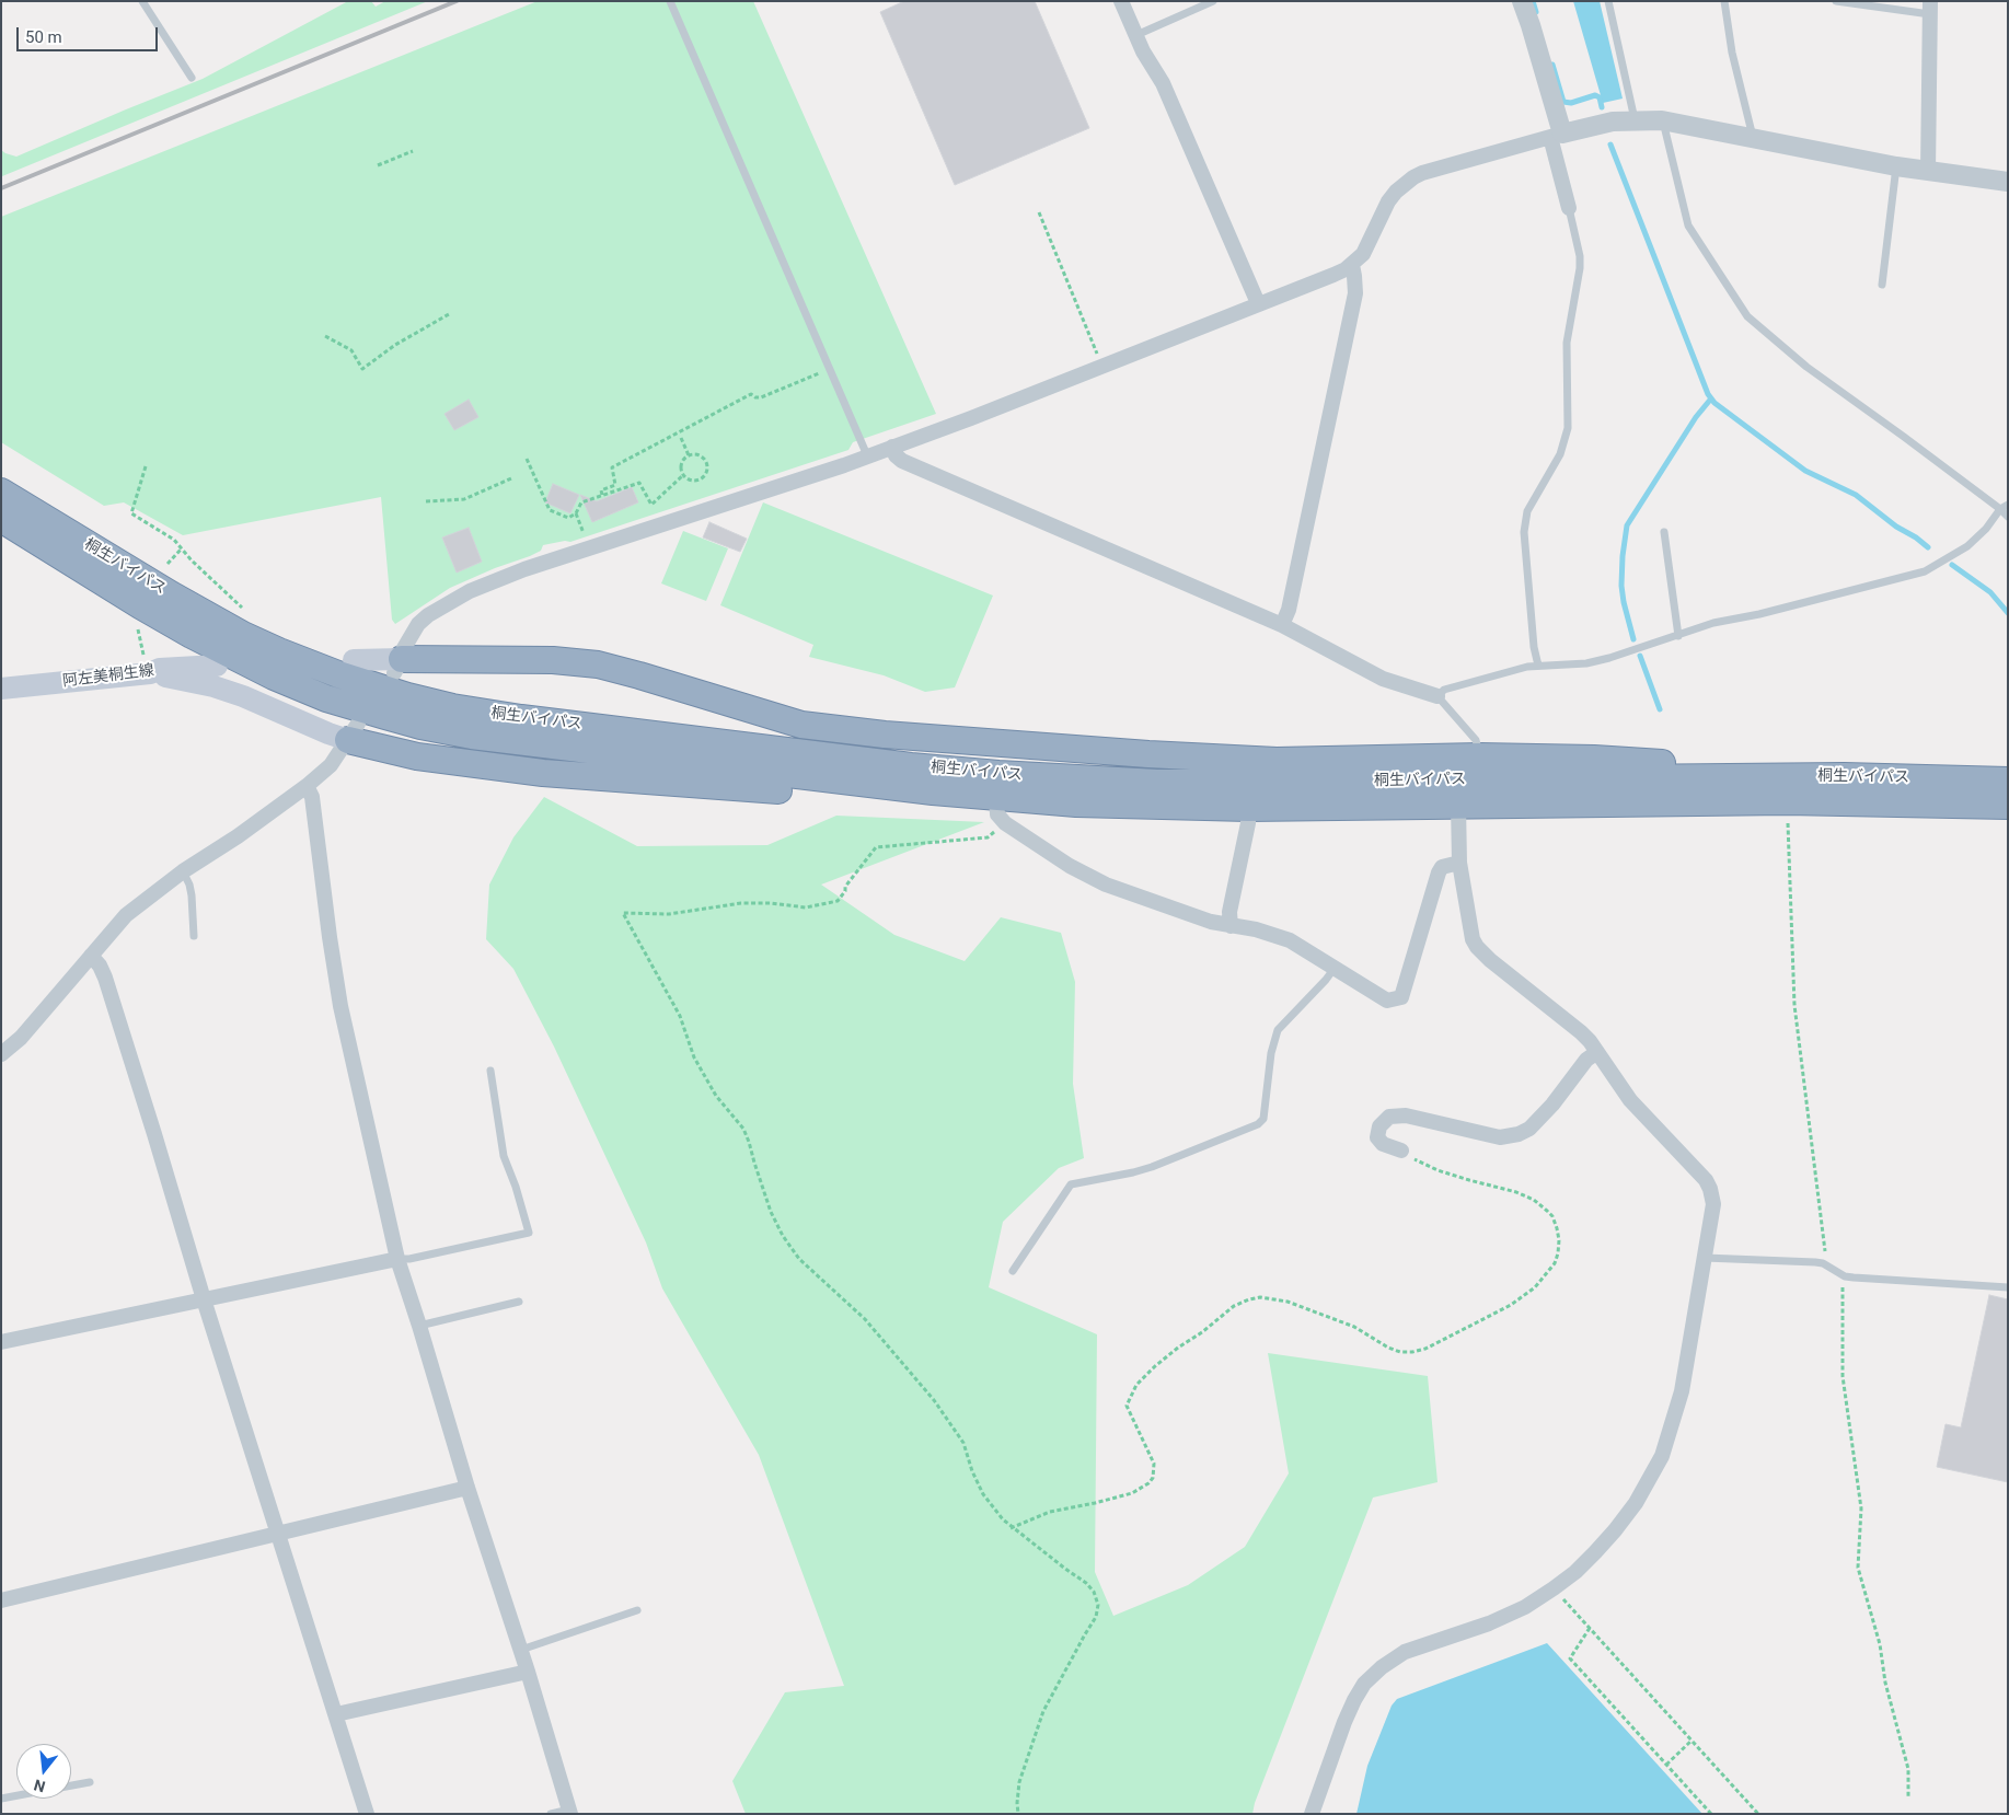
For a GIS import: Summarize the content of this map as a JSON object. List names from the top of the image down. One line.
{"streets":{"highway":["桐生バイパス"],"main road":["阿左美桐生線"]},"scale_bar":"50 m","north":"bottom"}
